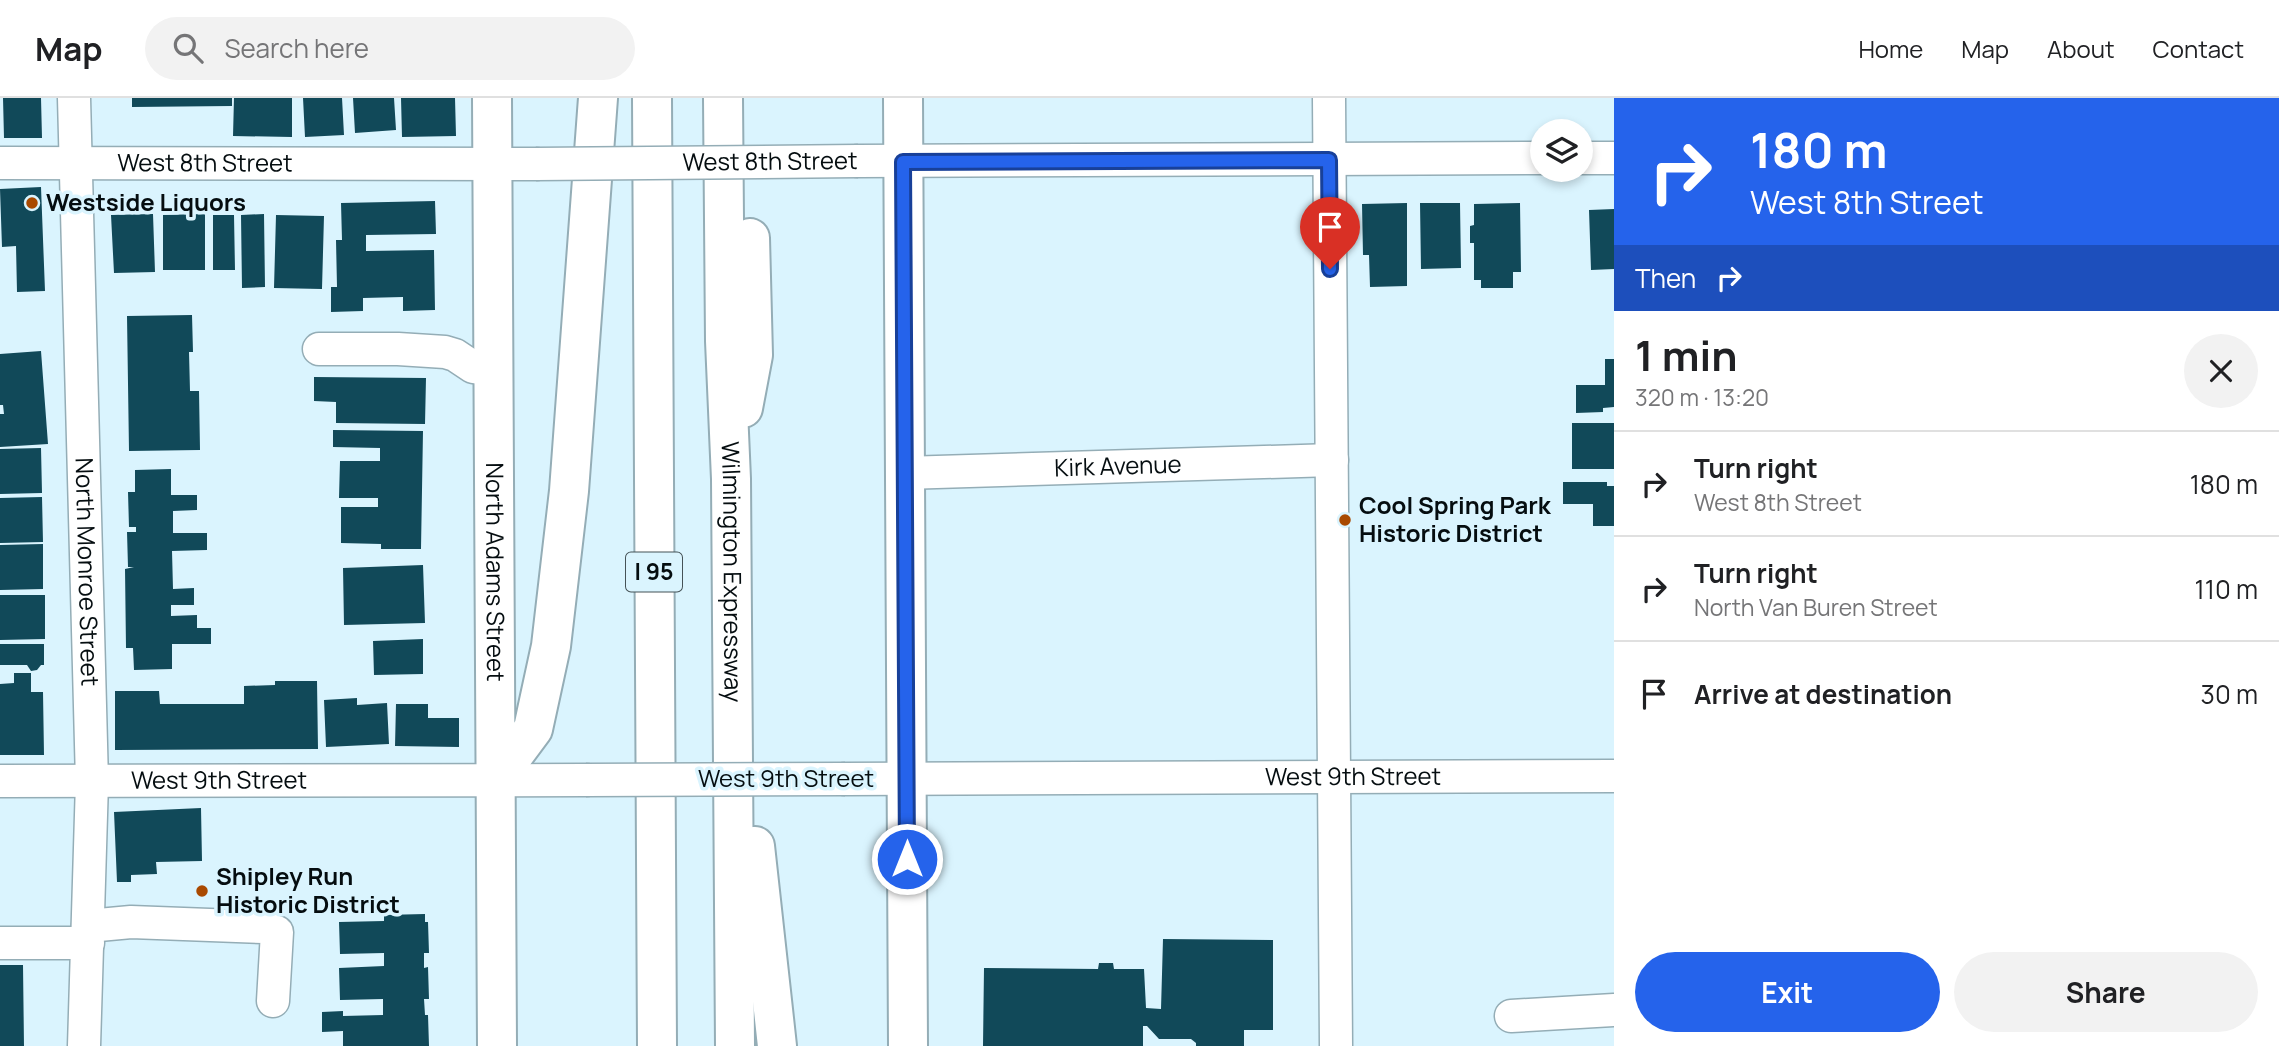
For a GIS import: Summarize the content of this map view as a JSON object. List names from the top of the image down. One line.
{"streets":{"main road":["North Adams Street","I 95","Wilmington Expressway"],"street":["West 8th Street","Kirk Avenue","North Monroe Street","West 9th Street"]},"crossings":[["West 8th Street","North Monroe Street"],["West 8th Street","North Adams Street"],["North Monroe Street","West 9th Street"],["North Adams Street","West 9th Street"]],"places":["Westside Liquors","Cool Spring Park Historic District","Shipley Run Historic District"],"page":{"header":"Map","search":"Search here","nav":["Home","Map","About","Contact"],"turn":["180 m","West 8th Street"],"then":"Then","heading":["1 min","320 m · 13:20"],"list":[{"name":"Turn right","note":"West 8th Street","value":"180 m"},{"name":"Turn right","note":"North Van Buren Street","value":"110 m"},{"name":"Arrive at destination","value":"30 m"}],"buttons":["Exit","Share"]}}
